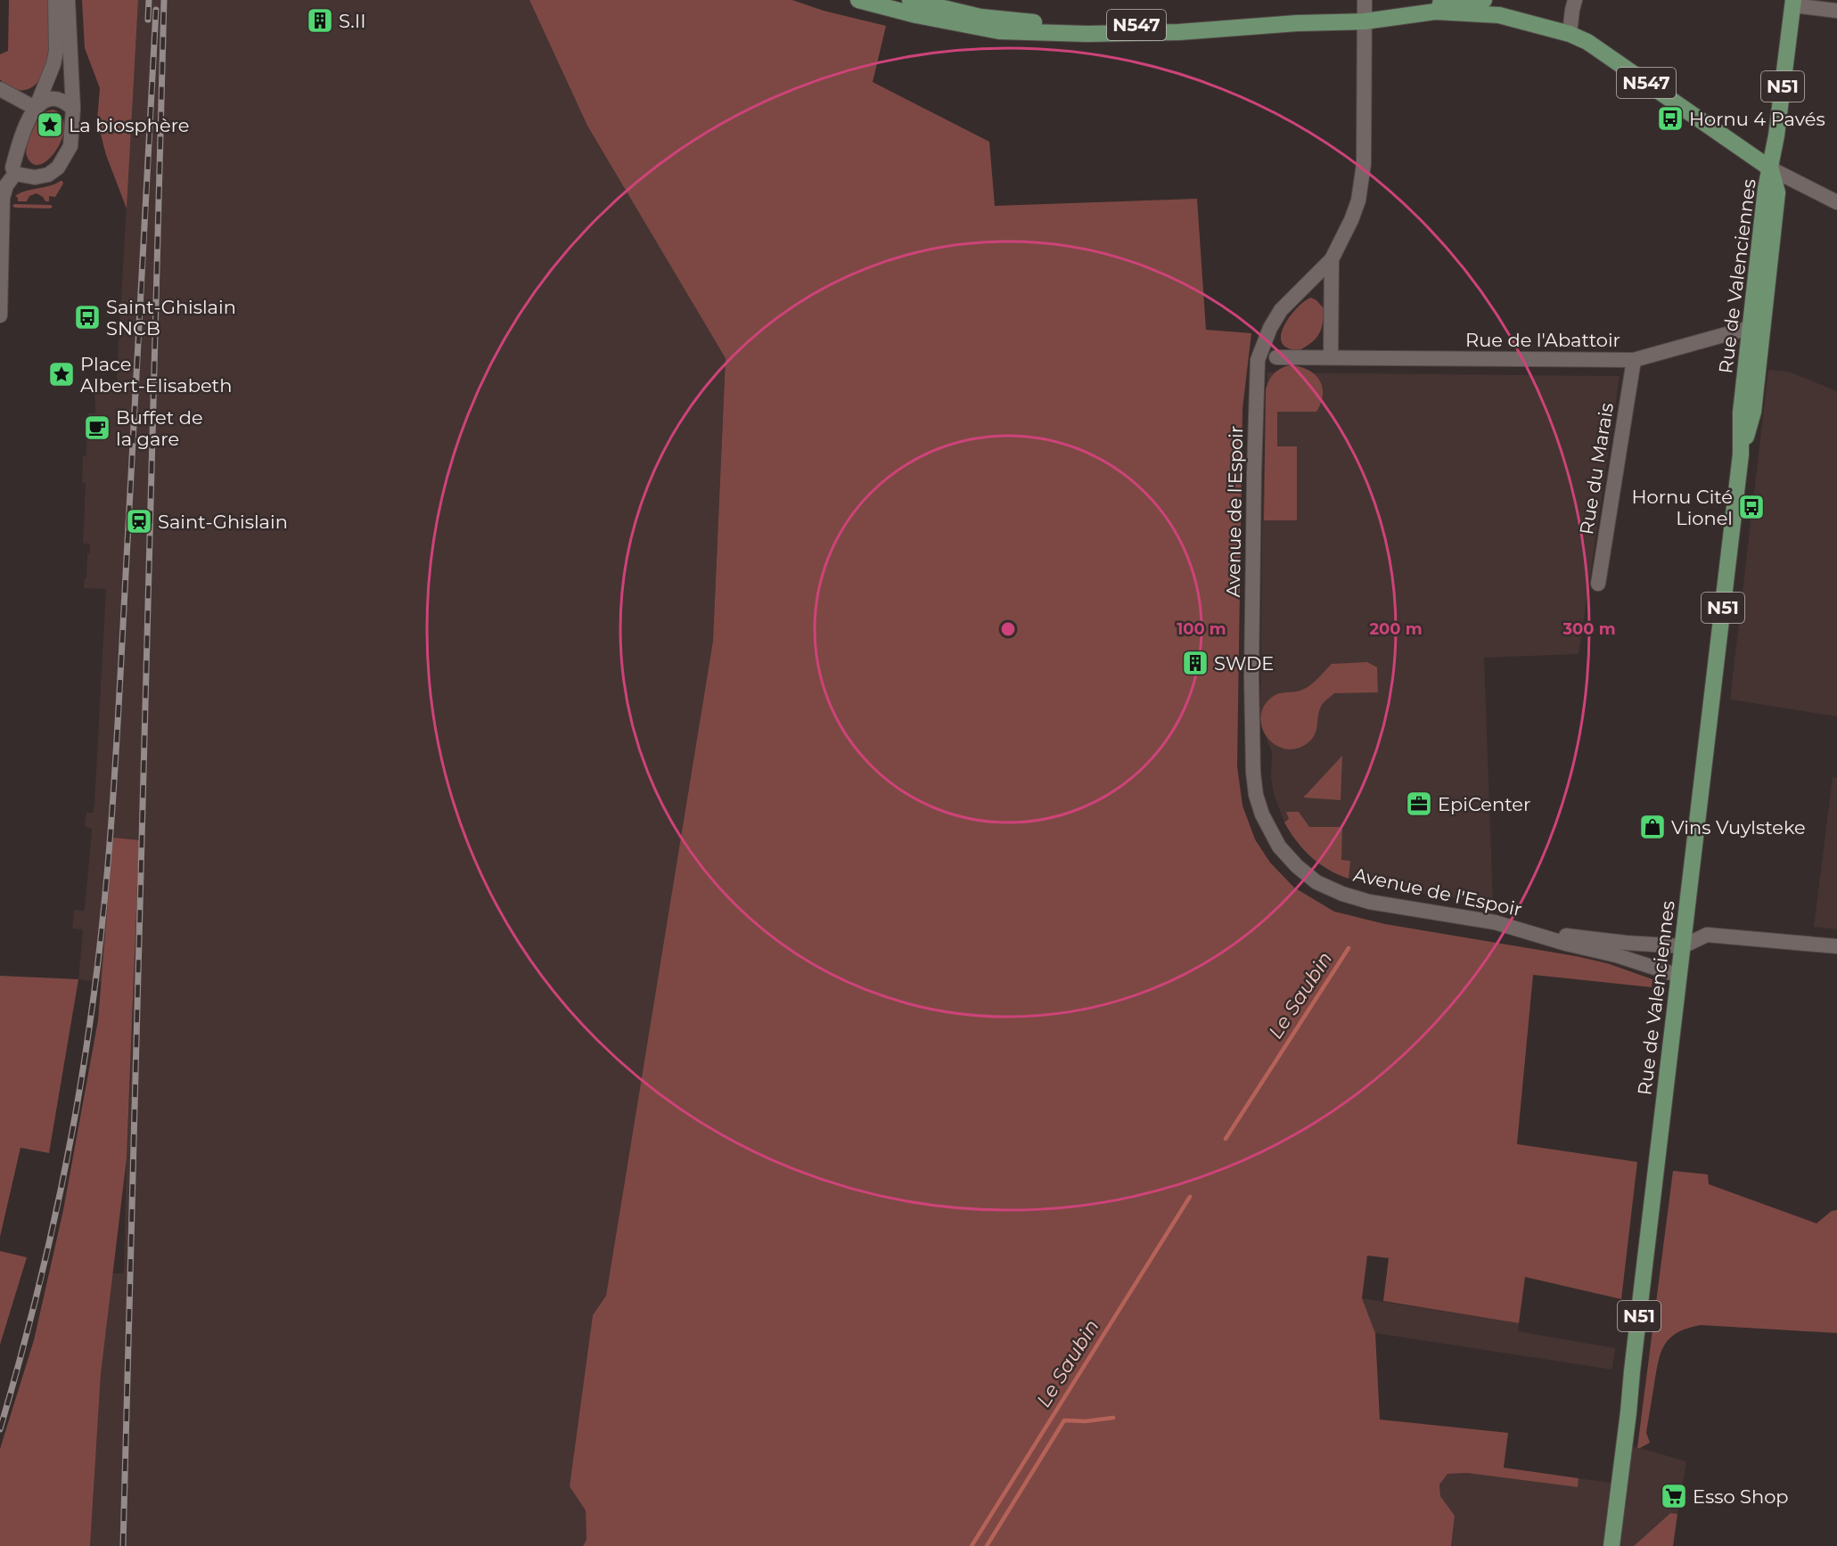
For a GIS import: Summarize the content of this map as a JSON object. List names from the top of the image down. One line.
{"streets":{"main road":["N547","N51","Rue de Valenciennes"],"street":["Rue de l'Abattoir","Rue du Marais","Avenue de l'Espoir"]},"crossings":[["N547","N51"],["N547","Rue de Valenciennes"],["N547","Avenue de l'Espoir"],["N51","Rue de Valenciennes"],["Rue de Valenciennes","Rue de l'Abattoir"],["Rue de l'Abattoir","Rue du Marais"]],"water":["Le Saubin"],"places":{"building":["S.II","SWDE"],"bus stop":["Hornu 4 Pavés","Saint-Ghislain SNCB","Hornu Cité Lionel"],"place":["La biosphère","Place Albert-Elisabeth"],"cafe":["Buffet de la gare"],"station":["Saint-Ghislain"],"office":["EpiCenter"],"shop":["Vins Vuylsteke"],"supermarket":["Esso Shop"]},"rings":["100 m","200 m","300 m"]}
